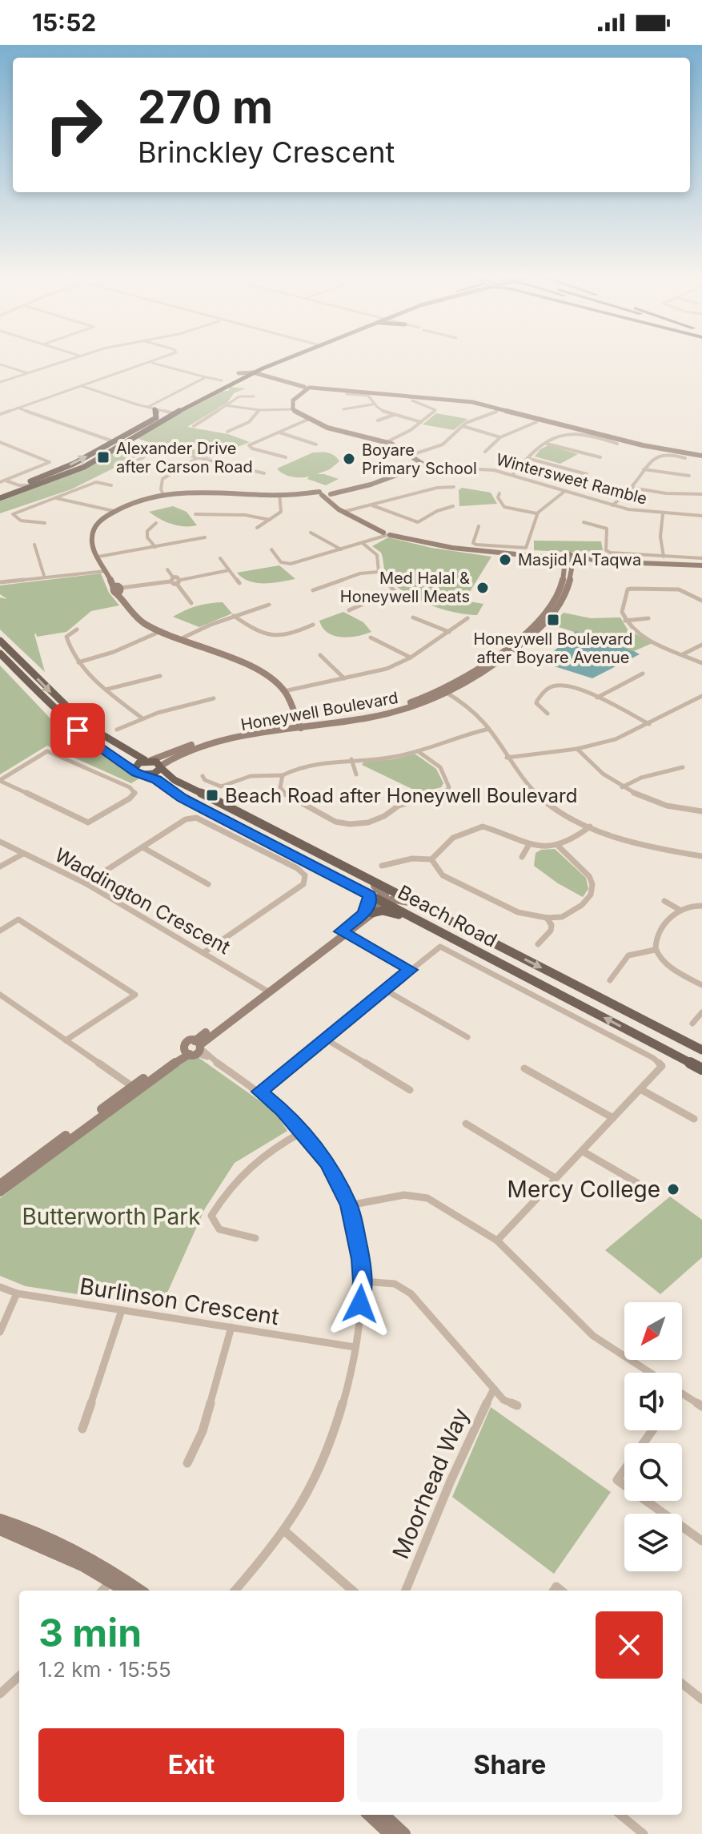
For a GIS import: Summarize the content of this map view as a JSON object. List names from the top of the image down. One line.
{"streets":{"main road":["Beach Road"],"street":["Wintersweet Ramble","Honeywell Boulevard","Waddington Crescent","Burlinson Crescent","Moorhead Way"]},"crossings":[["Honeywell Boulevard","Beach Road"]],"parks":["Butterworth Park"],"places":{"transit":["Alexander Drive after Carson Road","Honeywell Boulevard after Boyare Avenue","Beach Road after Honeywell Boulevard"],"other":["Boyare Primary School","Masjid Al Taqwa","Med Halal & Honeywell Meats","Mercy College"]},"north":"bottom left","page":{"status":"15:52","turn":["270 m","Brinckley Crescent"],"heading":["3 min","1.2 km · 15:55"],"buttons":["Exit","Share"]}}
